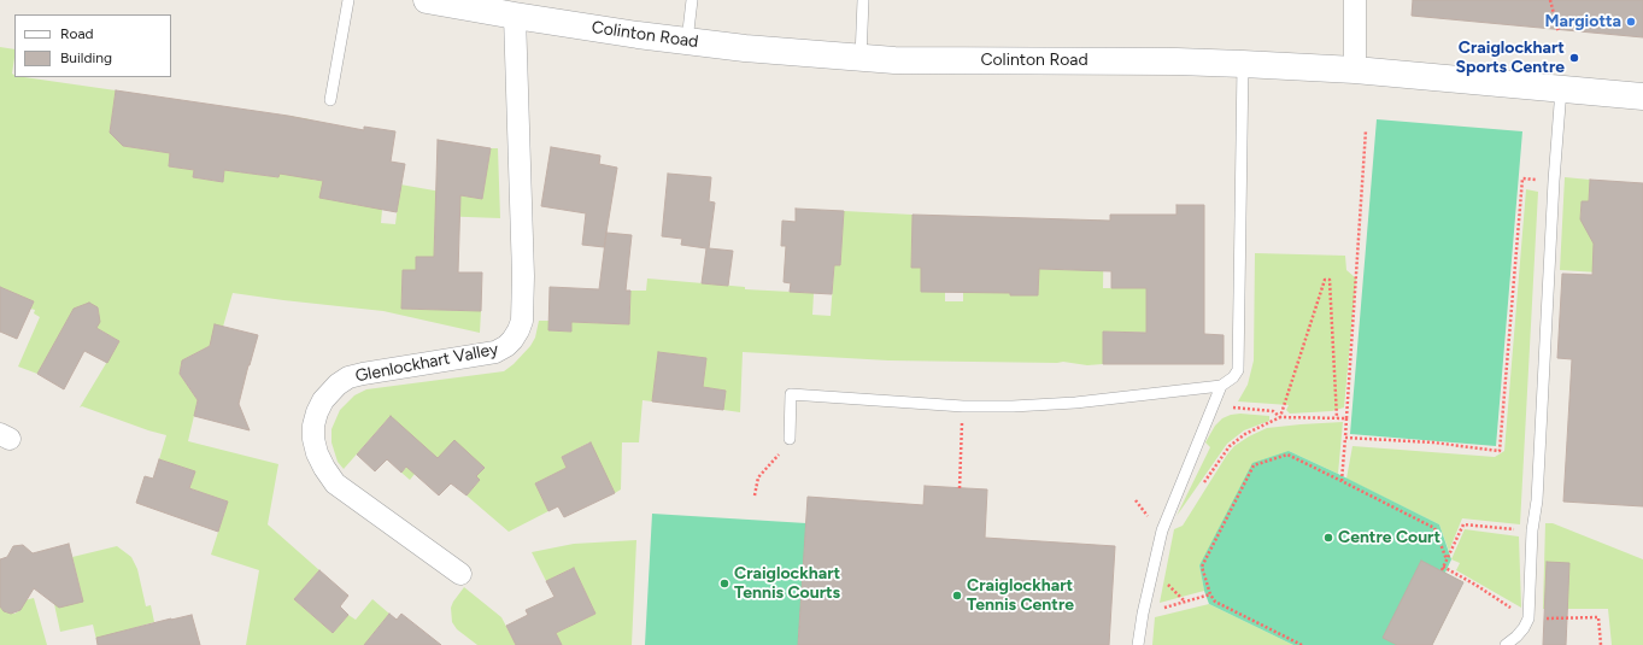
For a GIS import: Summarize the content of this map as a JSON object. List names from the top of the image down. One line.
{"streets":{"street":["Colinton Road","Glenlockhart Valley"]},"crossings":[["Colinton Road","Glenlockhart Valley"]],"places":["Margiotta","Craiglockhart Sports Centre","Centre Court","Craiglockhart Tennis Courts","Craiglockhart Tennis Centre"],"legend":["Road","Building"]}
